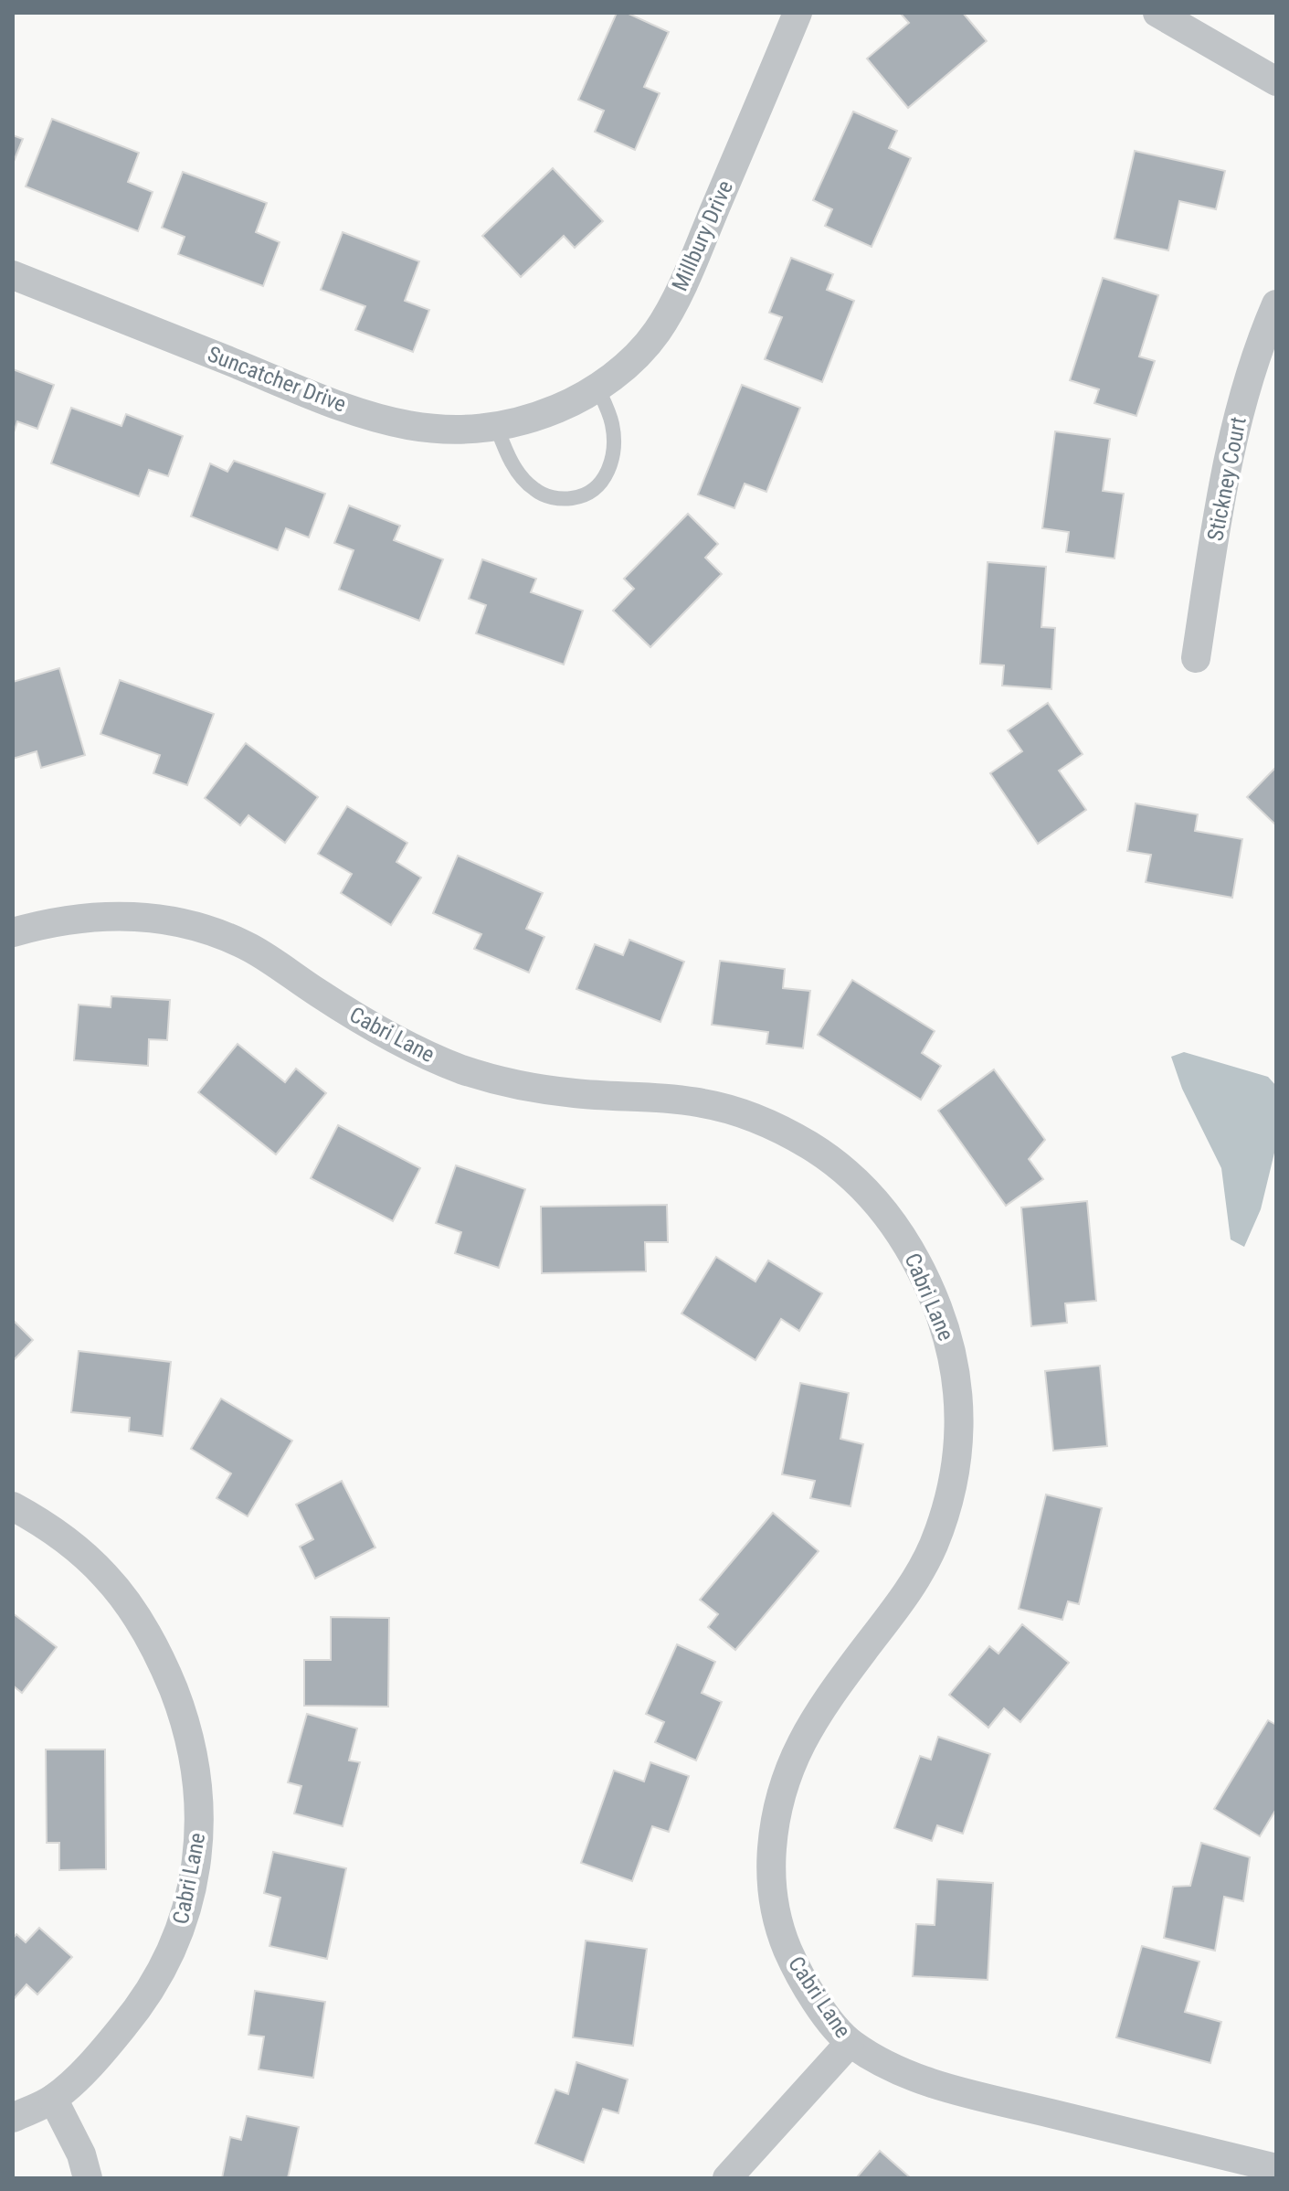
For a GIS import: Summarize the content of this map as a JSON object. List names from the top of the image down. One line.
{"streets":{"street":["Millbury Drive","Suncatcher Drive","Stickney Court","Cabri Lane"]},"crossings":[["Millbury Drive","Suncatcher Drive"]]}
